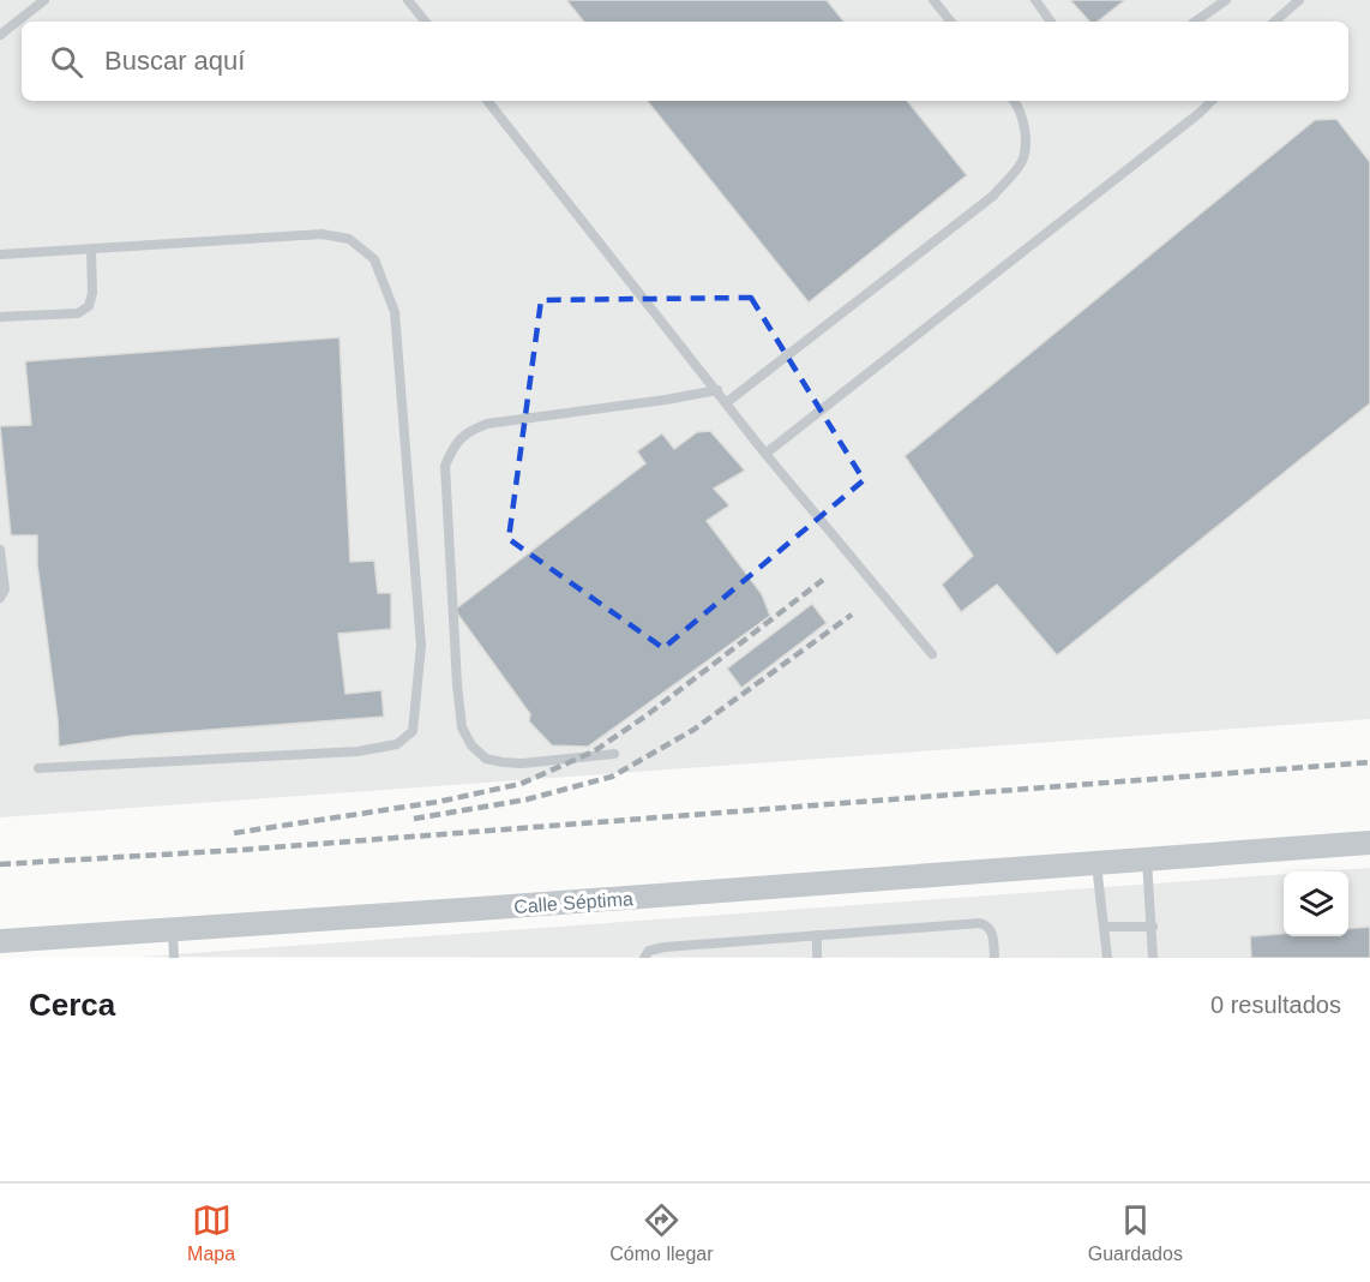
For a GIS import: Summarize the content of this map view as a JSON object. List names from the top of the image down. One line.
{"streets":{"street":["Calle Séptima"]},"page":{"search":"Buscar aquí","heading":["Cerca","0 resultados"],"nav":["Mapa","Cómo llegar","Guardados"]}}
